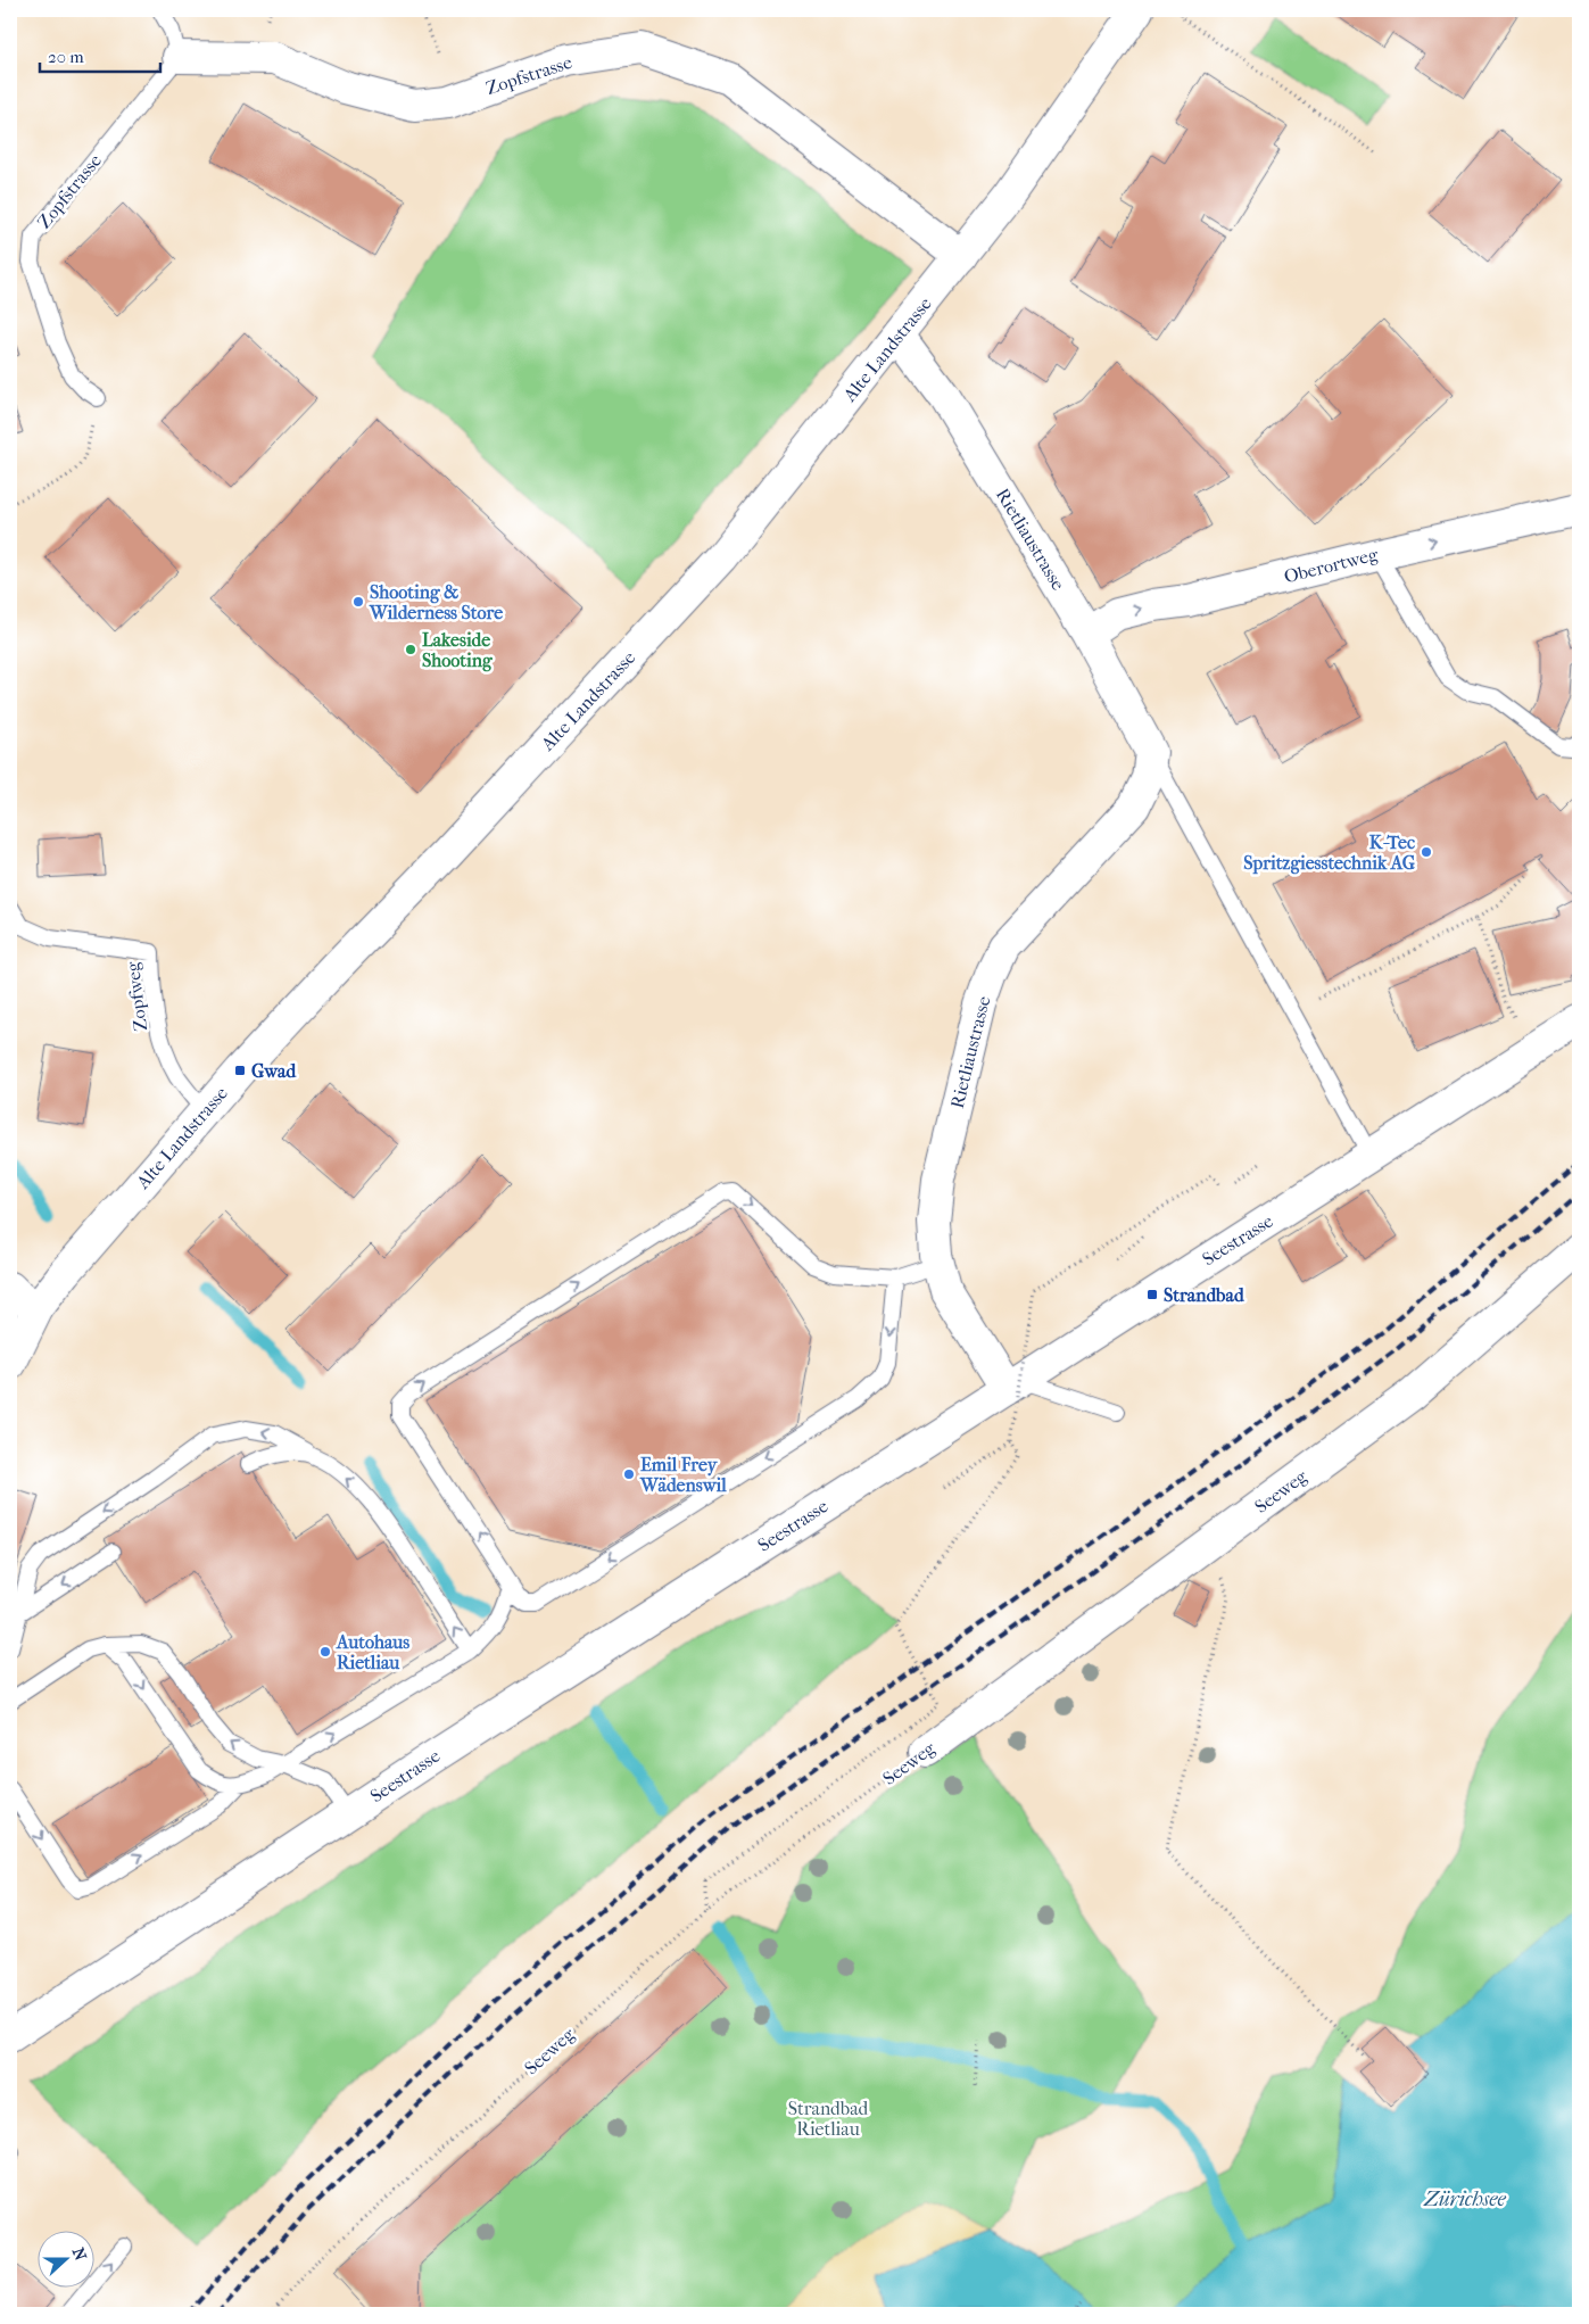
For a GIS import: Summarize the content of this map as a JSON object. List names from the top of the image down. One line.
{"streets":{"street":["Zopfstrasse","Alte Landstrasse","Rietliaustrasse","Oberortweg","Seestrasse","Seeweg"],"lane":["Zopfweg"]},"crossings":[["Zopfstrasse","Alte Landstrasse"],["Alte Landstrasse","Rietliaustrasse"],["Alte Landstrasse","Zopfweg"],["Rietliaustrasse","Oberortweg"],["Rietliaustrasse","Seestrasse"]],"one_way":["Oberortweg"],"water":["Zürichsee"],"parks":["Strandbad Rietliau"],"places":{"other":["Shooting & Wilderness Store","Lakeside Shooting","K-Tec Spritzgiesstechnik AG","Emil Frey Wädenswil","Autohaus Rietliau"],"transit":["Gwad","Strandbad"]},"scale_bar":"20 m","north":"right"}
